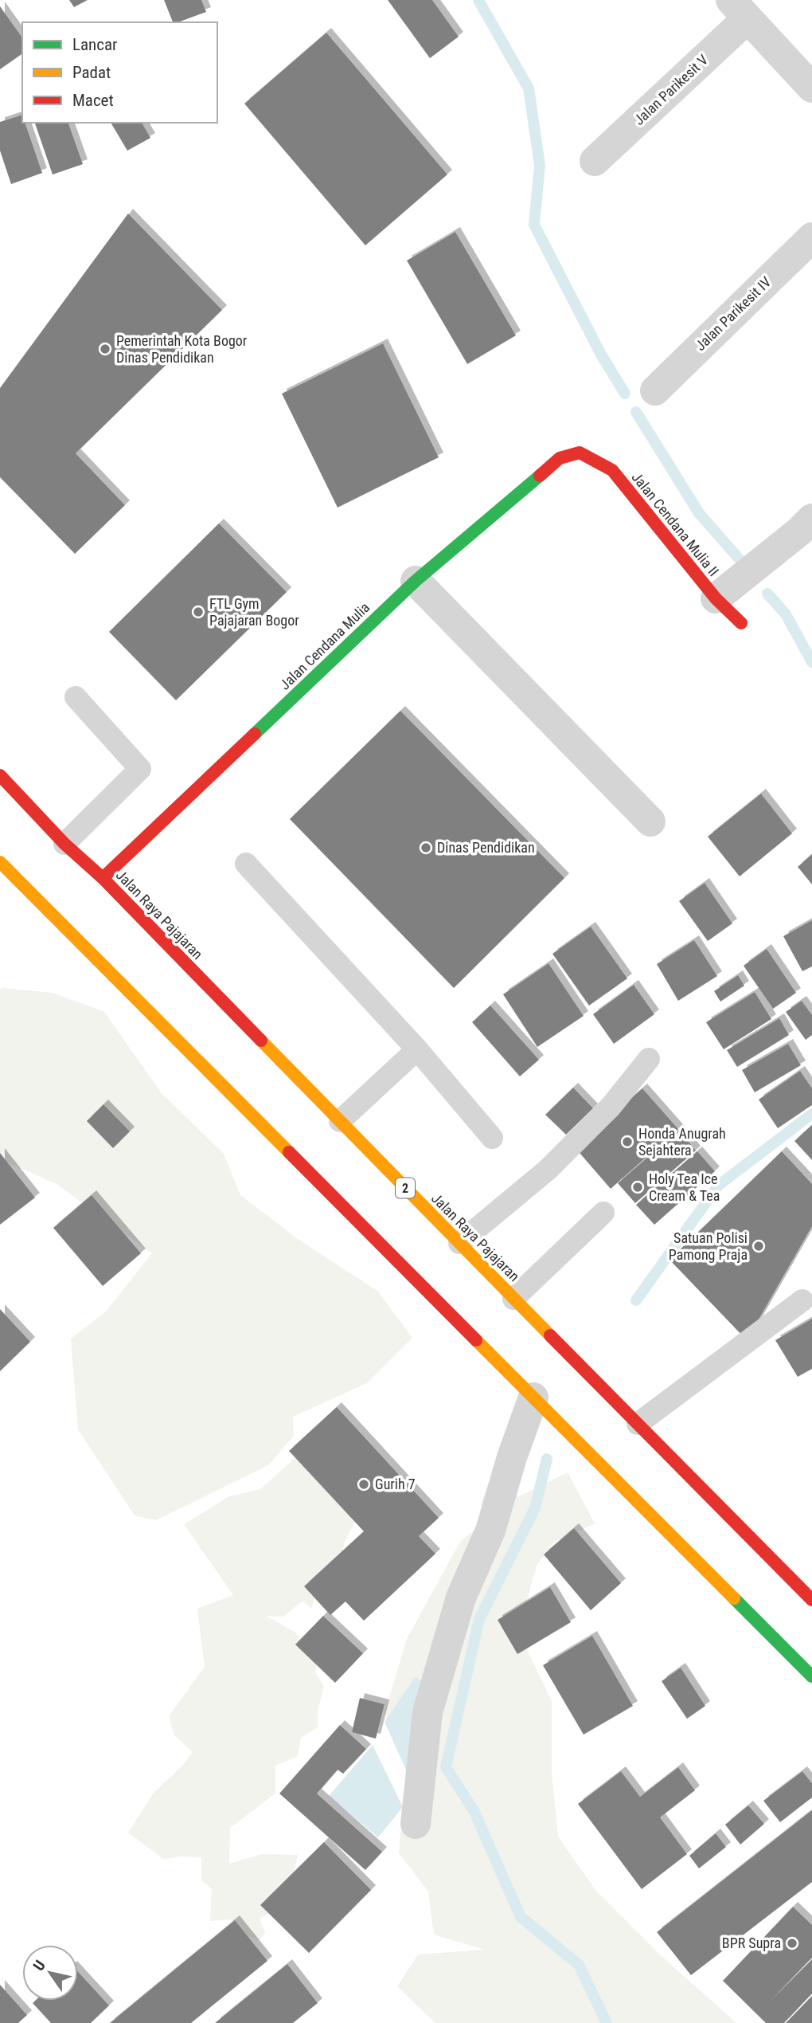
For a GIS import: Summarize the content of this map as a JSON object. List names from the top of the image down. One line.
{"streets":{"main road":["Jalan Cendana Mulia II","Jalan Cendana Mulia","Jalan Raya Pajajaran","2"],"street":["Jalan Parikesit V","Jalan Parikesit IV"]},"crossings":[["Jalan Cendana Mulia II","Jalan Cendana Mulia"],["Jalan Cendana Mulia","Jalan Raya Pajajaran"]],"places":["Pemerintah Kota Bogor Dinas Pendidikan","FTL Gym Pajajaran Bogor","Dinas Pendidikan","Honda Anugrah Sejahtera","Holy Tea Ice Cream & Tea","Satuan Polisi Pamong Praja","Gurih 7","BPR Supra"],"legend":["Lancar","Padat","Macet"],"north":"top left"}
